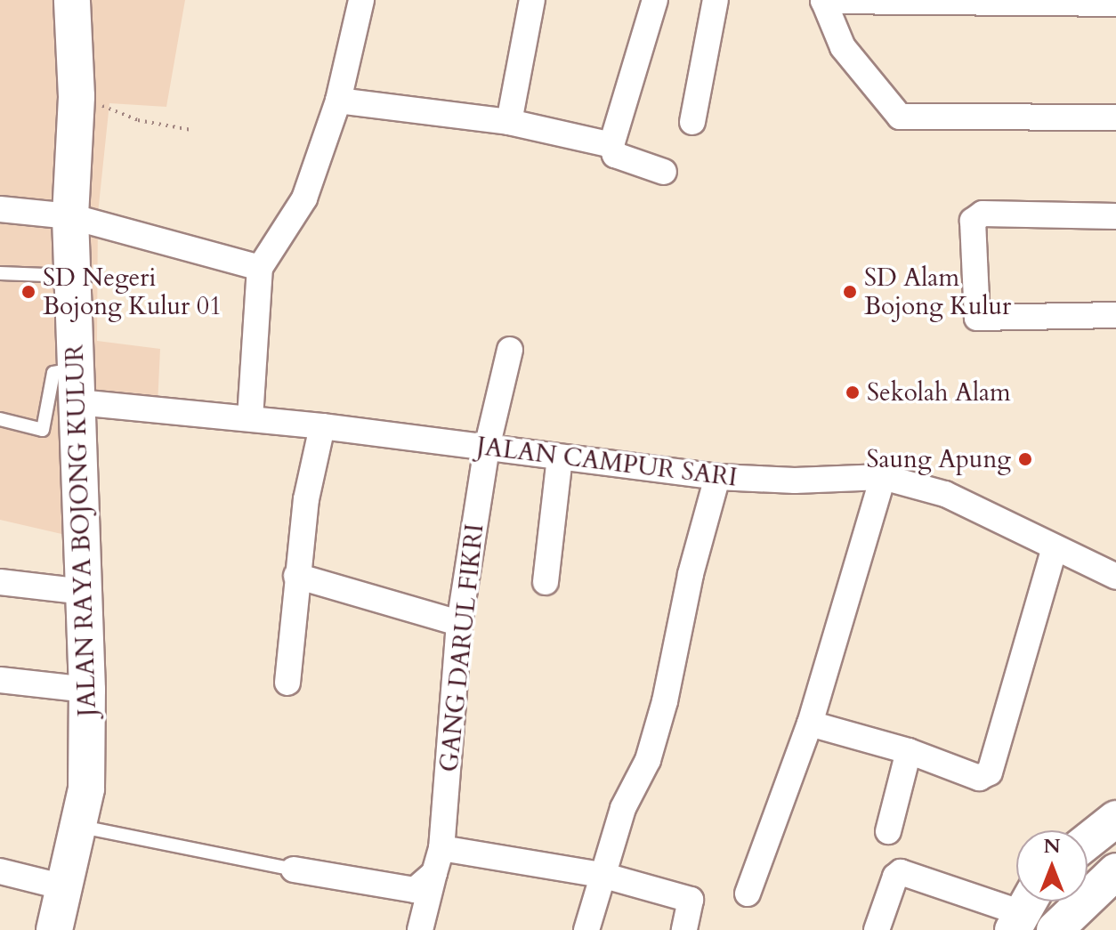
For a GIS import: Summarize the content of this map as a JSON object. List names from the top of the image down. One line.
{"streets":{"street":["JALAN CAMPUR SARI","JALAN RAYA BOJONG KULUR","GANG DARUL FIKRI"]},"crossings":[["JALAN CAMPUR SARI","JALAN RAYA BOJONG KULUR"],["JALAN CAMPUR SARI","GANG DARUL FIKRI"]],"places":["SD Negeri Bojong Kulur 01","SD Alam Bojong Kulur","Sekolah Alam","Saung Apung"],"north":"top"}
